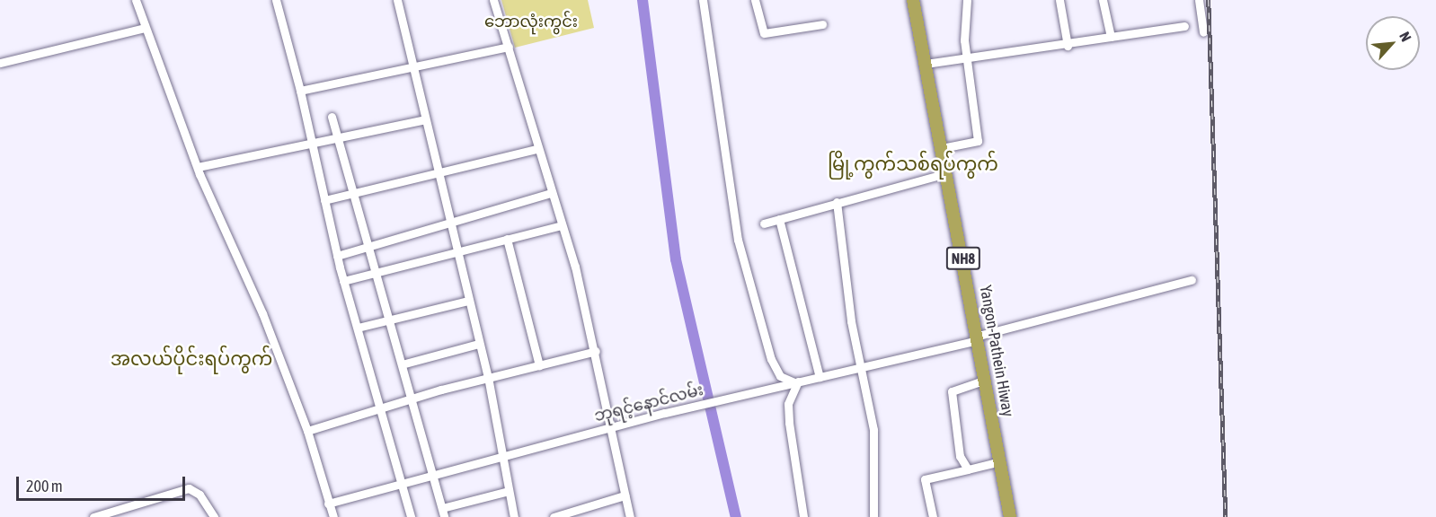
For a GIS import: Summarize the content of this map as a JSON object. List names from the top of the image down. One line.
{"streets":{"highway":["NH8","Yangon-Pathein Hiway"],"street":["ဘုရင့်နောင်လမ်း"]},"crossings":[["Yangon-Pathein Hiway","ဘုရင့်နောင်လမ်း"]],"districts":["မြို့ကွက်သစ်ရပ်ကွက်","အလယ်ပိုင်းရပ်ကွက်"],"parks":["ဘောလုံးကွင်း"],"scale_bar":"200 m","north":"top right"}
